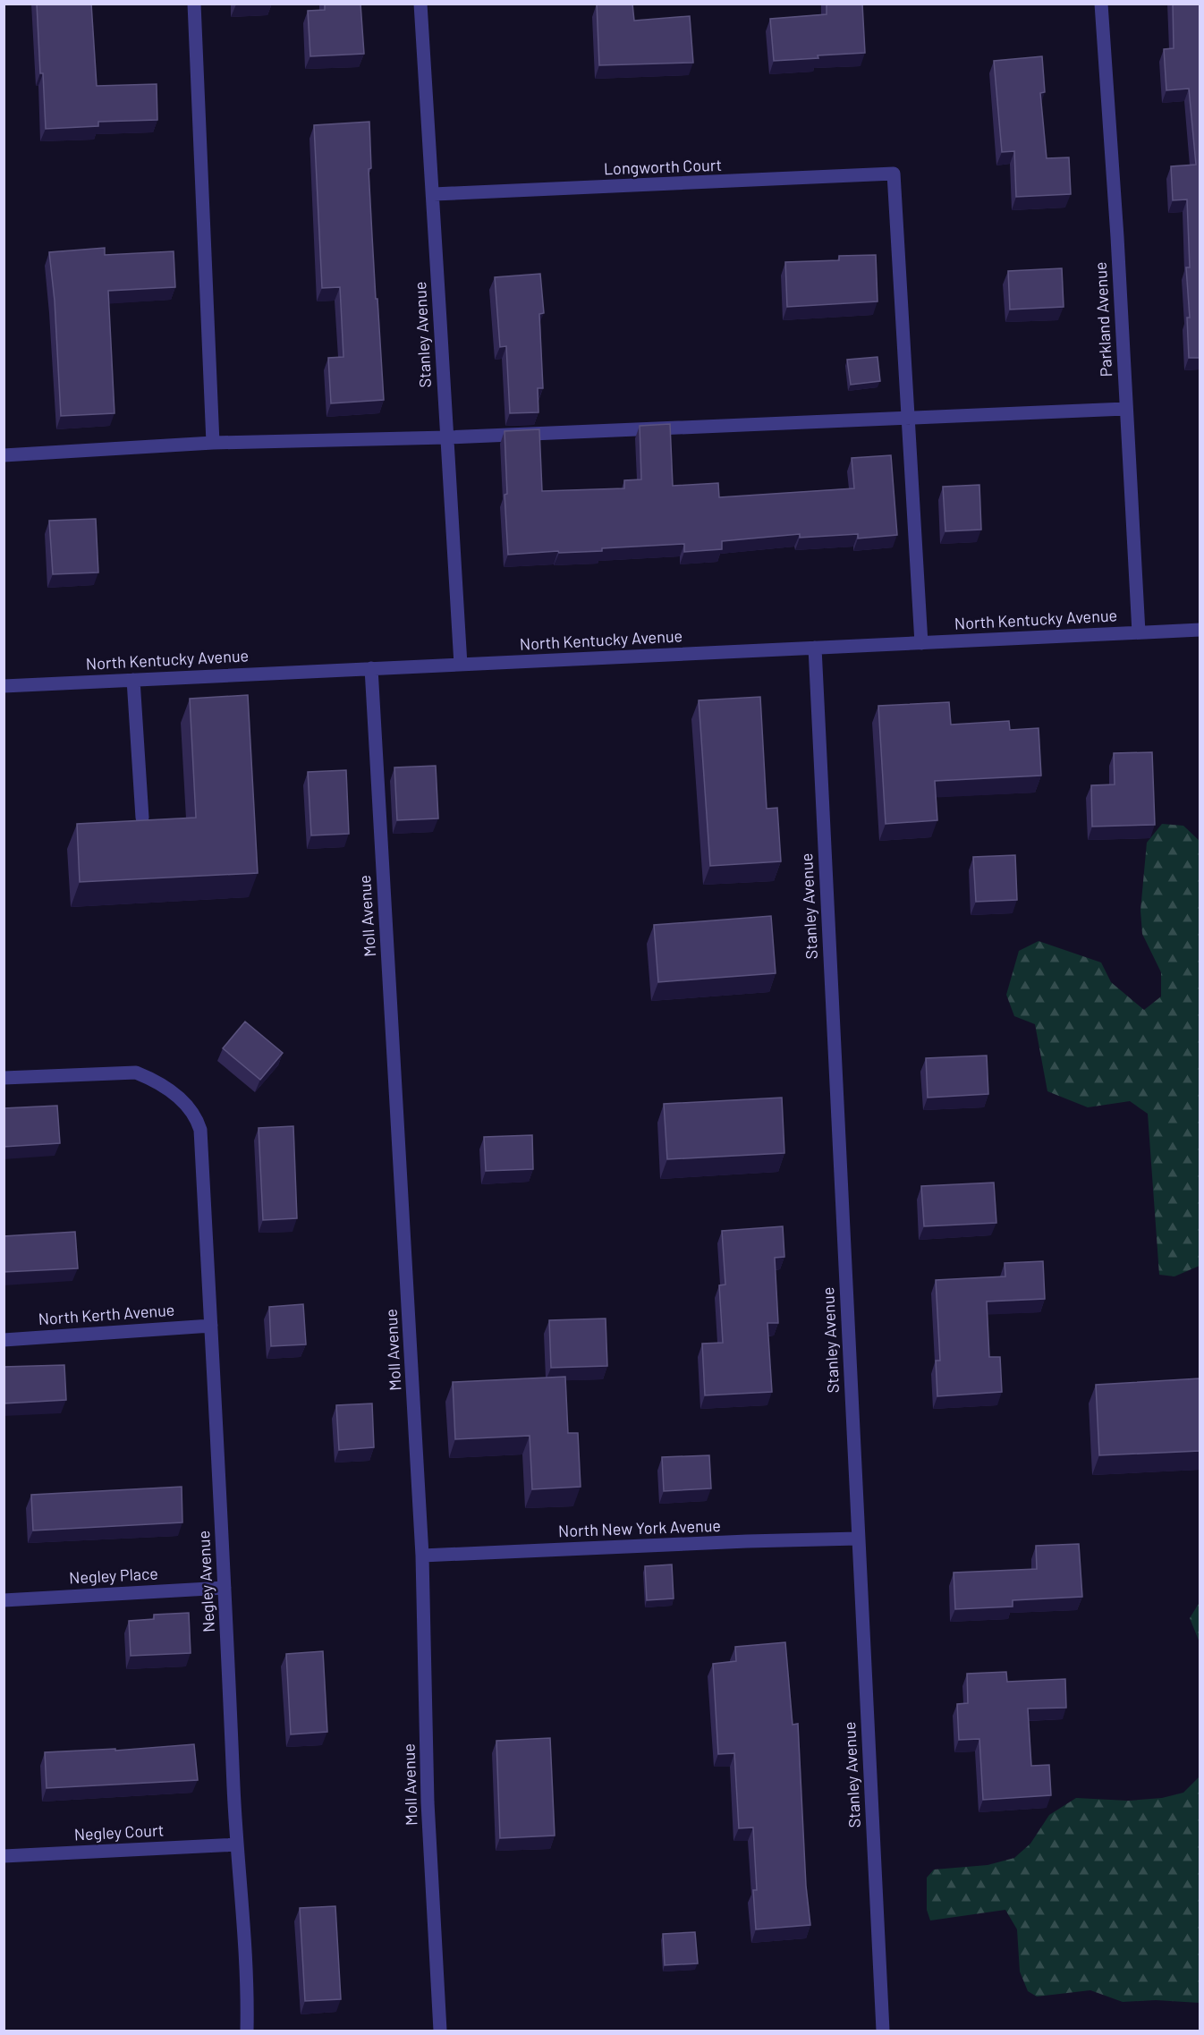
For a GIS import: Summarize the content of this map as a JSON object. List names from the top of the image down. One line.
{"streets":{"street":["Longworth Court","Parkland Avenue","Stanley Avenue","North Kentucky Avenue","Moll Avenue","North Kerth Avenue","North New York Avenue","Negley Place","Negley Avenue","Negley Court"]},"crossings":[["Longworth Court","Stanley Avenue"],["Parkland Avenue","North Kentucky Avenue"],["Stanley Avenue","North Kentucky Avenue"],["Stanley Avenue","North New York Avenue"],["North Kentucky Avenue","Moll Avenue"],["Moll Avenue","North New York Avenue"],["North Kerth Avenue","Negley Avenue"],["Negley Place","Negley Avenue"],["Negley Avenue","Negley Court"]]}
